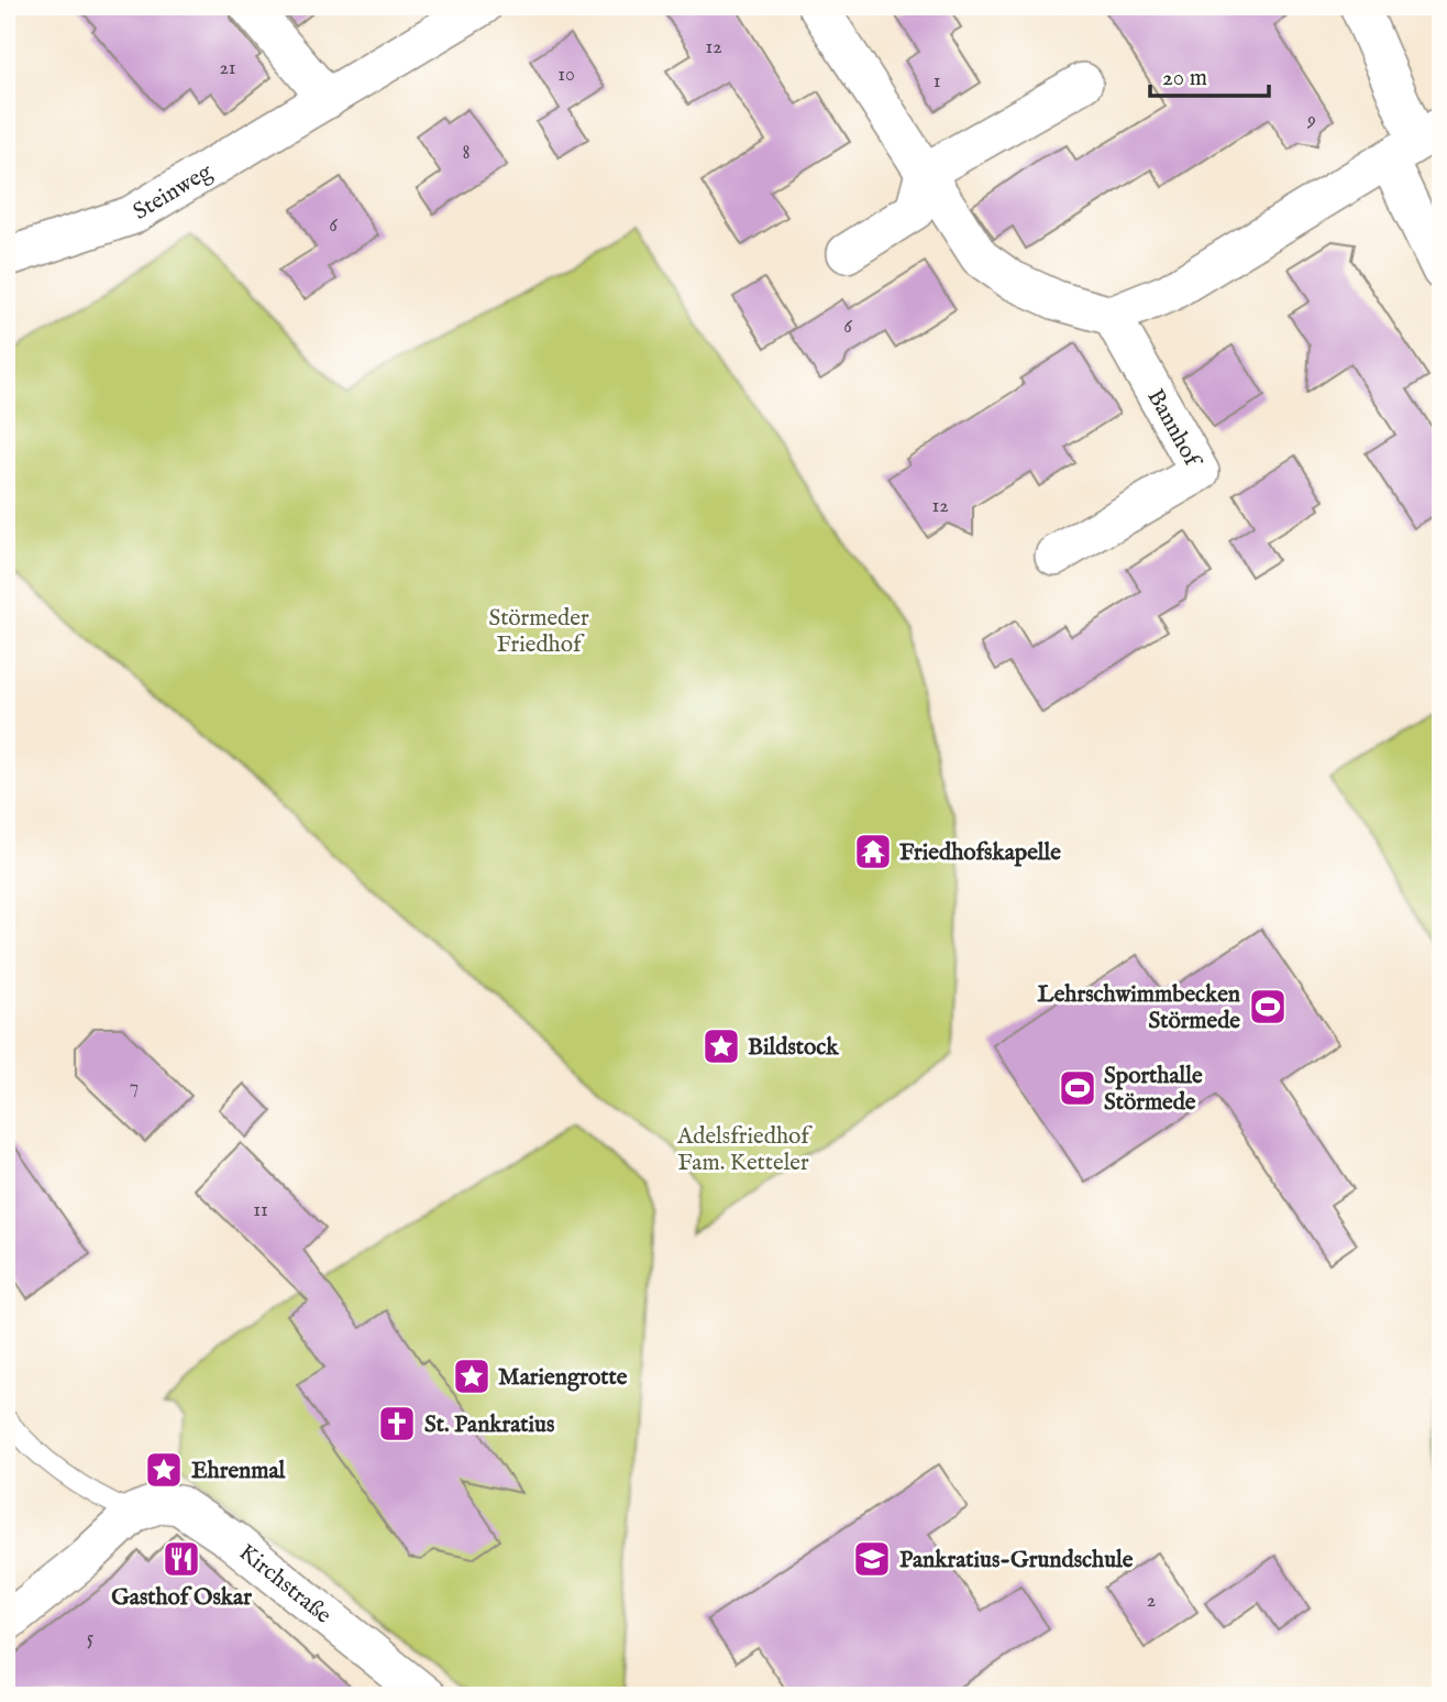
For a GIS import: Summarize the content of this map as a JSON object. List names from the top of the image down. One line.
{"streets":{"street":["Steinweg","Bannhof","Kirchstraße"]},"parks":["Störmeder Friedhof","Adelsfriedhof Fam. Ketteler"],"places":{"temple":["Friedhofskapelle"],"sports":["Lehrschwimmbecken Störmede","Sporthalle Störmede"],"place":["Bildstock","Mariengrotte","Ehrenmal"],"church":["St. Pankratius"],"restaurant":["Gasthof Oskar"],"school or university":["Pankratius-Grundschule"]},"house_numbers":["12","21","10","1","9","8","6","6","12","7","11","2","5"],"scale_bar":"20 m"}
